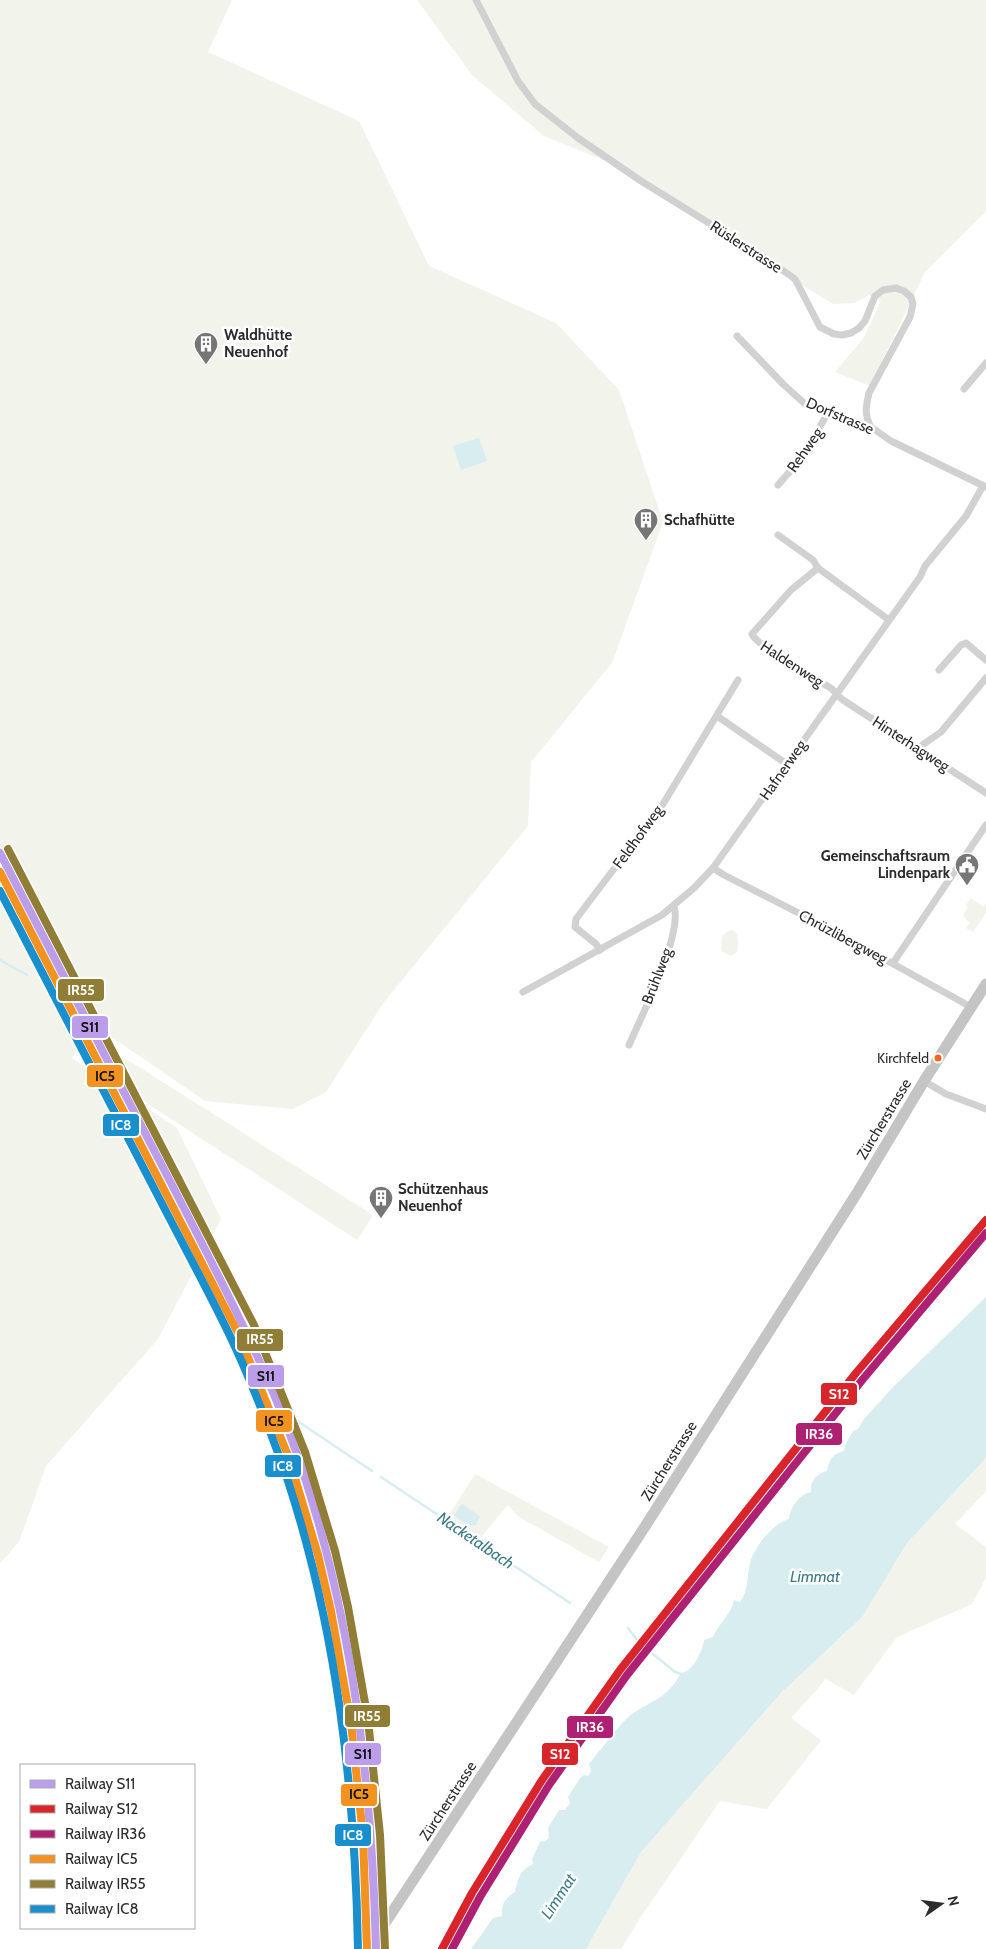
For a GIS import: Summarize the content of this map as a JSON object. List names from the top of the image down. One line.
{"streets":{"main road":["Zürcherstrasse"],"street":["Rüslerstrasse","Dorfstrasse","Rehweg","Haldenweg","Hinterhagweg","Hafnerweg","Feldhofweg","Chrüzlibergweg","Brühlweg"]},"crossings":[["Rüslerstrasse","Dorfstrasse"],["Dorfstrasse","Rehweg"],["Dorfstrasse","Hafnerweg"],["Haldenweg","Hinterhagweg"],["Haldenweg","Hafnerweg"],["Hinterhagweg","Hafnerweg"],["Hafnerweg","Feldhofweg"],["Hafnerweg","Chrüzlibergweg"],["Hafnerweg","Brühlweg"],["Chrüzlibergweg","Zürcherstrasse"]],"water":["Nacketalbach","Limmat"],"places":{"building":["Waldhütte Neuenhof","Schafhütte","Schützenhaus Neuenhof"],"public building":["Gemeinschaftsraum Lindenpark"],"other":["Kirchfeld"]},"lines":["rail line IR55","rail line S11","rail line IC5","rail line IC8","rail line S12","rail line IR36"],"legend":["Railway S11","Railway S12","Railway IR36","Railway IC5","Railway IR55","Railway IC8"],"north":"right"}
